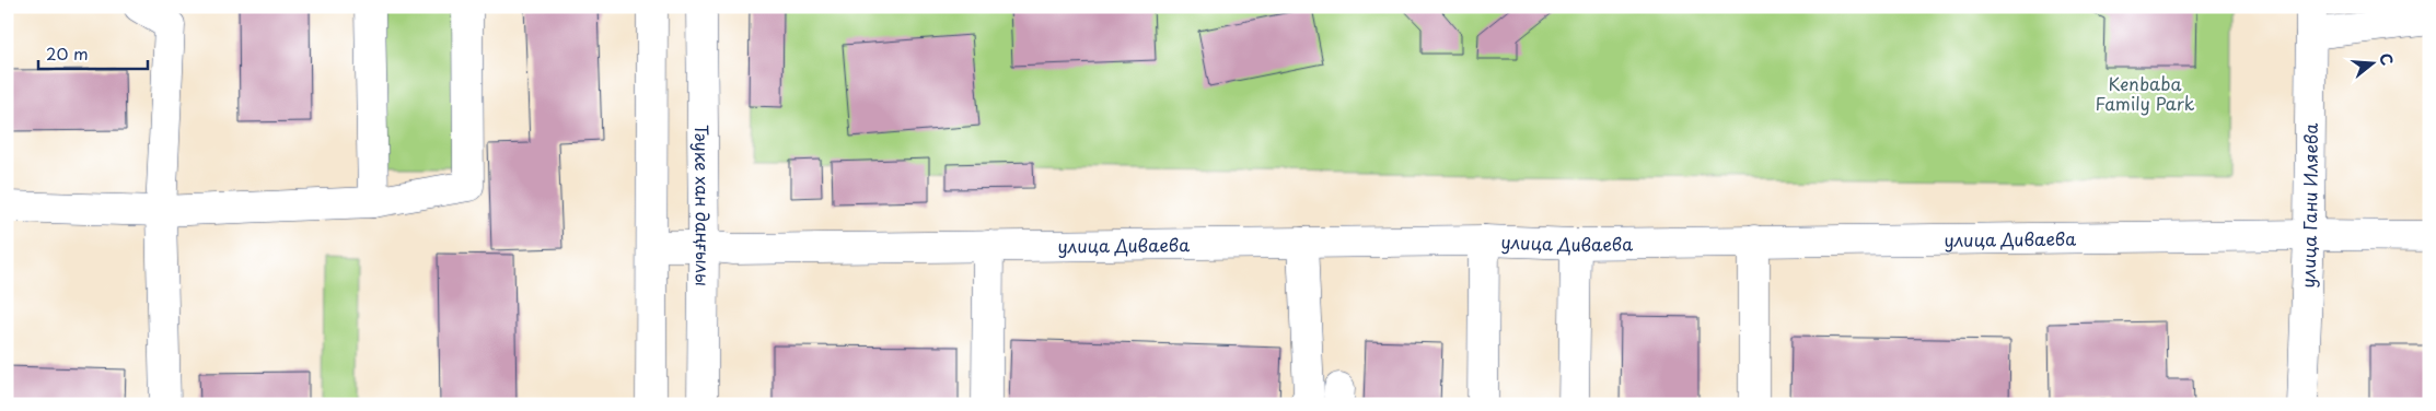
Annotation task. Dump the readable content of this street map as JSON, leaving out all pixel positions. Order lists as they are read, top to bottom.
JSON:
{
  "streets": {
    "street": ["Тәуке хан даңғылы", "улица Гани Иляева", "улица Диваева"]
  },
  "crossings": [
    ["Тәуке хан даңғылы", "улица Диваева"],
    ["улица Гани Иляева", "улица Диваева"]
  ],
  "parks": ["Kenbaba Family Park"],
  "scale_bar": "20 m",
  "north": "right"
}
